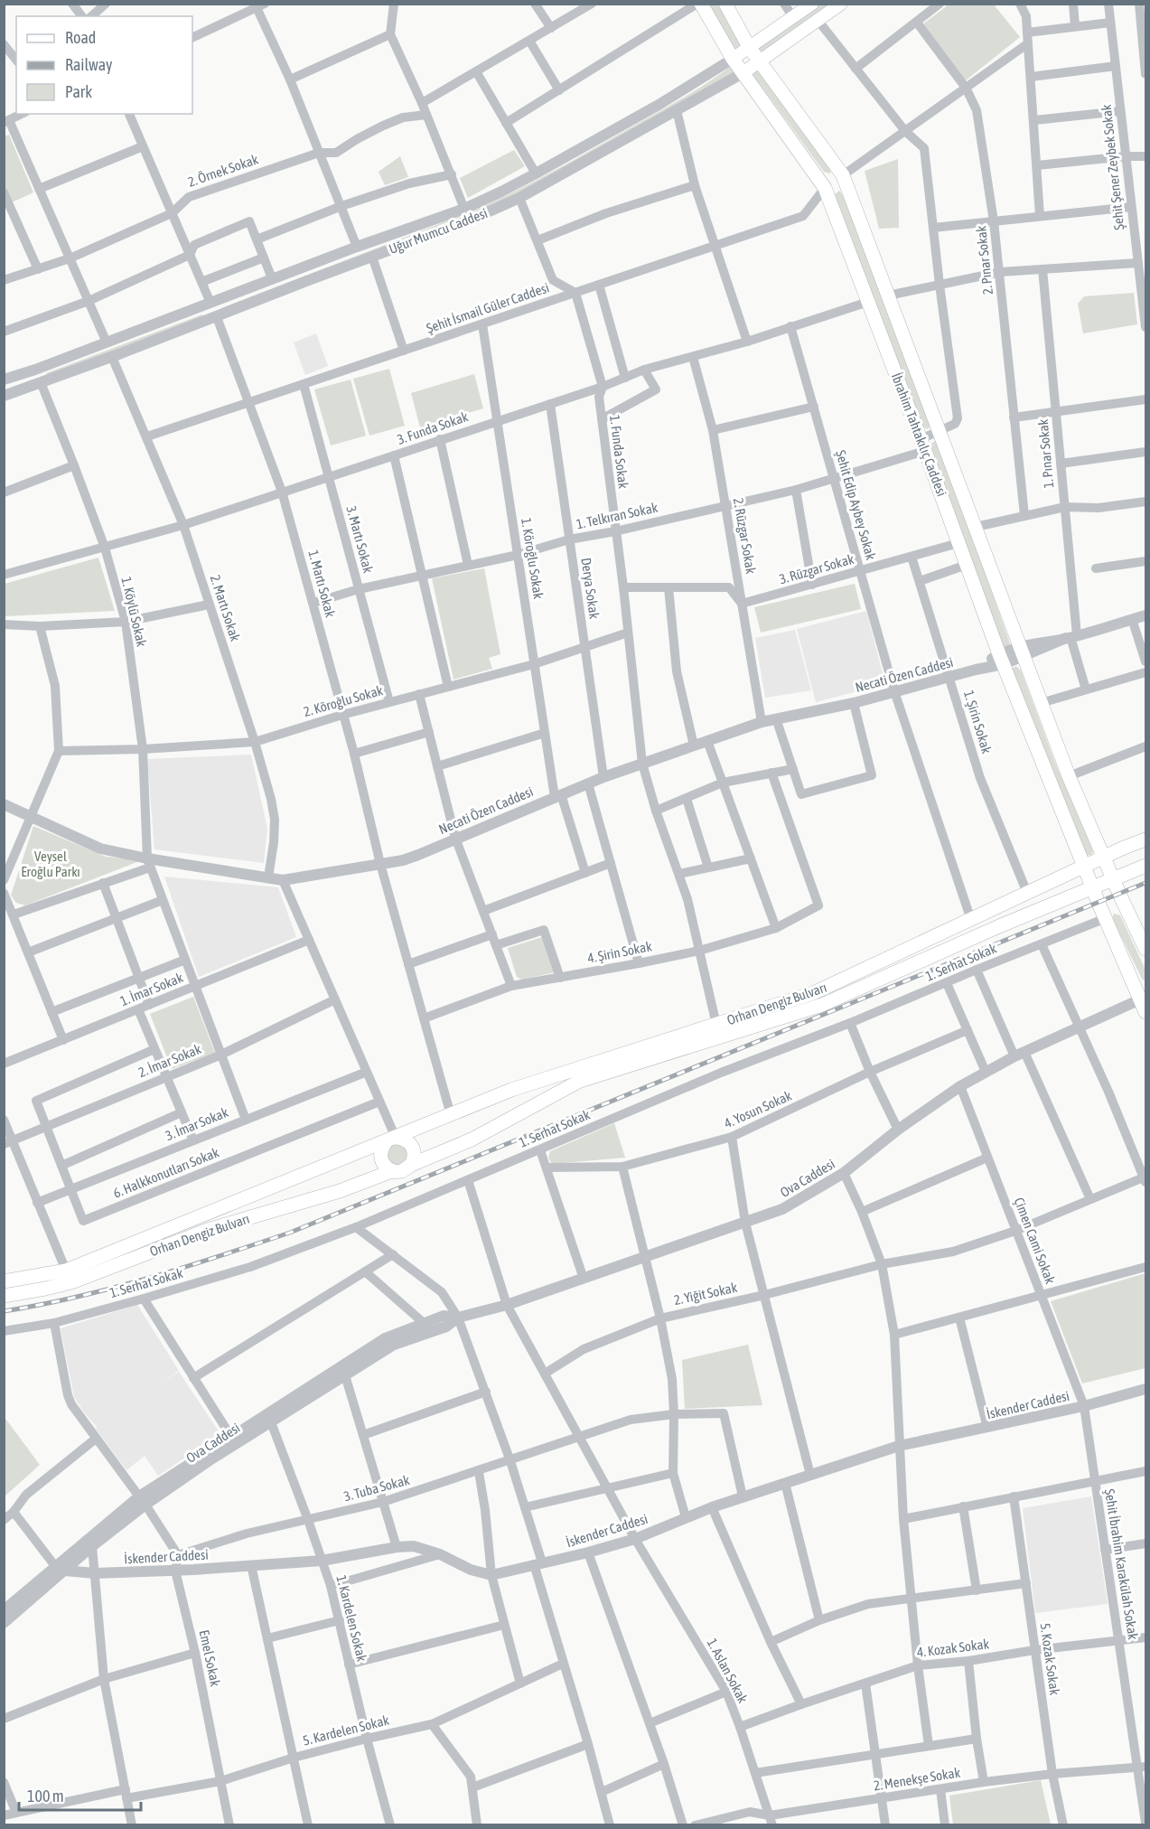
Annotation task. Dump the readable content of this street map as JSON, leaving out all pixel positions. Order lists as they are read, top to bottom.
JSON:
{
  "streets": {
    "main road": ["Uğur Mumcu Caddesi", "İbrahim Tahtakılıç Caddesi", "Orhan Dengiz Bulvarı"],
    "street": [
      "Şehit Şener Zeybek Sokak",
      "2. Örnek Sokak",
      "2. Pınar Sokak",
      "Şehit İsmail Güler Caddesi",
      "3. Funda Sokak",
      "1. Funda Sokak",
      "1. Pınar Sokak",
      "Şehit Edip Aybey Sokak",
      "1. Telkıran Sokak",
      "2. Rüzgar Sokak",
      "3. Martı Sokak",
      "1. Köroğlu Sokak",
      "3. Rüzgar Sokak",
      "1. Martı Sokak",
      "Derya Sokak",
      "2. Martı Sokak",
      "1. Köylü Sokak",
      "Necati Özen Caddesi",
      "2. Köroğlu Sokak",
      "1. Şirin Sokak",
      "4. Şirin Sokak",
      "1. Serhat Sokak",
      "1. İmar Sokak",
      "2. İmar Sokak",
      "4. Yosun Sokak",
      "3. İmar Sokak",
      "6. Halkkonutları Sokak",
      "Ova Caddesi",
      "Çimen Cami Sokak",
      "2. Yiğit Sokak",
      "İskender Caddesi",
      "3. Tuba Sokak",
      "Şehit İbrahim Karakülah Sokak",
      "1. Kardelen Sokak",
      "4. Kozak Sokak",
      "Emel Sokak",
      "5. Kozak Sokak",
      "1. Aslan Sokak",
      "5. Kardelen Sokak",
      "2. Menekşe Sokak"
    ]
  },
  "crossings": [
    ["Uğur Mumcu Caddesi", "İbrahim Tahtakılıç Caddesi"],
    ["Uğur Mumcu Caddesi", "1. Martı Sokak"],
    ["Uğur Mumcu Caddesi", "2. Martı Sokak"],
    ["Uğur Mumcu Caddesi", "1. Köylü Sokak"],
    ["Şehit İsmail Güler Caddesi", "İbrahim Tahtakılıç Caddesi"],
    ["Şehit İsmail Güler Caddesi", "1. Funda Sokak"],
    ["Şehit İsmail Güler Caddesi", "3. Martı Sokak"],
    ["Şehit İsmail Güler Caddesi", "1. Köroğlu Sokak"],
    ["Şehit İsmail Güler Caddesi", "1. Martı Sokak"],
    ["Şehit İsmail Güler Caddesi", "2. Martı Sokak"],
    ["3. Funda Sokak", "İbrahim Tahtakılıç Caddesi"],
    ["3. Funda Sokak", "1. Funda Sokak"],
    ["3. Funda Sokak", "Şehit Edip Aybey Sokak"],
    ["3. Funda Sokak", "2. Rüzgar Sokak"],
    ["3. Funda Sokak", "3. Martı Sokak"],
    ["3. Funda Sokak", "1. Köroğlu Sokak"],
    ["3. Funda Sokak", "1. Martı Sokak"],
    ["3. Funda Sokak", "Derya Sokak"],
    ["3. Funda Sokak", "2. Martı Sokak"],
    ["3. Funda Sokak", "1. Köylü Sokak"],
    ["İbrahim Tahtakılıç Caddesi", "1. Telkıran Sokak"],
    ["İbrahim Tahtakılıç Caddesi", "3. Rüzgar Sokak"],
    ["İbrahim Tahtakılıç Caddesi", "Necati Özen Caddesi"],
    ["İbrahim Tahtakılıç Caddesi", "1. Serhat Sokak"],
    ["İbrahim Tahtakılıç Caddesi", "Orhan Dengiz Bulvarı"],
    ["İbrahim Tahtakılıç Caddesi", "Ova Caddesi"],
    ["1. Funda Sokak", "1. Telkıran Sokak"],
    ["1. Funda Sokak", "Necati Özen Caddesi"],
    ["1. Funda Sokak", "2. Köroğlu Sokak"],
    ["1. Funda Sokak", "4. Şirin Sokak"],
    ["1. Funda Sokak", "Orhan Dengiz Bulvarı"],
    ["1. Pınar Sokak", "Necati Özen Caddesi"],
    ["Şehit Edip Aybey Sokak", "1. Telkıran Sokak"],
    ["Şehit Edip Aybey Sokak", "3. Rüzgar Sokak"],
    ["Şehit Edip Aybey Sokak", "Necati Özen Caddesi"],
    ["Şehit Edip Aybey Sokak", "Orhan Dengiz Bulvarı"],
    ["1. Telkıran Sokak", "2. Rüzgar Sokak"],
    ["1. Telkıran Sokak", "3. Martı Sokak"],
    ["1. Telkıran Sokak", "1. Köroğlu Sokak"],
    ["1. Telkıran Sokak", "1. Martı Sokak"],
    ["1. Telkıran Sokak", "Derya Sokak"],
    ["2. Rüzgar Sokak", "3. Rüzgar Sokak"],
    ["2. Rüzgar Sokak", "Necati Özen Caddesi"],
    ["3. Martı Sokak", "2. Köroğlu Sokak"],
    ["1. Köroğlu Sokak", "Necati Özen Caddesi"],
    ["1. Köroğlu Sokak", "2. Köroğlu Sokak"],
    ["3. Rüzgar Sokak", "1. Şirin Sokak"],
    ["1. Martı Sokak", "Necati Özen Caddesi"],
    ["1. Martı Sokak", "2. Köroğlu Sokak"],
    ["1. Martı Sokak", "4. Şirin Sokak"],
    ["1. Martı Sokak", "Orhan Dengiz Bulvarı"],
    ["Derya Sokak", "Necati Özen Caddesi"],
    ["Derya Sokak", "2. Köroğlu Sokak"],
    ["2. Martı Sokak", "Necati Özen Caddesi"],
    ["2. Martı Sokak", "2. Köroğlu Sokak"],
    ["1. Köylü Sokak", "Necati Özen Caddesi"],
    ["1. Köylü Sokak", "2. Köroğlu Sokak"],
    ["1. Köylü Sokak", "1. İmar Sokak"],
    ["1. Köylü Sokak", "2. İmar Sokak"],
    ["1. Köylü Sokak", "3. İmar Sokak"],
    ["Necati Özen Caddesi", "1. Şirin Sokak"],
    ["1. Şirin Sokak", "Orhan Dengiz Bulvarı"],
    ["1. Serhat Sokak", "1. Aslan Sokak"],
    ["2. İmar Sokak", "6. Halkkonutları Sokak"],
    ["3. İmar Sokak", "6. Halkkonutları Sokak"],
    ["Ova Caddesi", "Çimen Cami Sokak"],
    ["Ova Caddesi", "İskender Caddesi"],
    ["Ova Caddesi", "1. Kardelen Sokak"],
    ["Ova Caddesi", "1. Aslan Sokak"],
    ["Çimen Cami Sokak", "2. Yiğit Sokak"],
    ["Çimen Cami Sokak", "İskender Caddesi"],
    ["Çimen Cami Sokak", "Şehit İbrahim Karakülah Sokak"],
    ["2. Yiğit Sokak", "1. Aslan Sokak"],
    ["İskender Caddesi", "3. Tuba Sokak"],
    ["İskender Caddesi", "Şehit İbrahim Karakülah Sokak"],
    ["İskender Caddesi", "1. Kardelen Sokak"],
    ["İskender Caddesi", "Emel Sokak"],
    ["İskender Caddesi", "1. Aslan Sokak"],
    ["3. Tuba Sokak", "1. Kardelen Sokak"],
    ["3. Tuba Sokak", "Emel Sokak"],
    ["3. Tuba Sokak", "1. Aslan Sokak"],
    ["Şehit İbrahim Karakülah Sokak", "4. Kozak Sokak"],
    ["Şehit İbrahim Karakülah Sokak", "2. Menekşe Sokak"],
    ["1. Kardelen Sokak", "5. Kardelen Sokak"],
    ["4. Kozak Sokak", "5. Kozak Sokak"],
    ["4. Kozak Sokak", "1. Aslan Sokak"],
    ["Emel Sokak", "5. Kardelen Sokak"],
    ["5. Kozak Sokak", "2. Menekşe Sokak"],
    ["1. Aslan Sokak", "2. Menekşe Sokak"]
  ],
  "parks": ["Veysel Eroğlu Parkı"],
  "legend": ["Road", "Railway", "Park"],
  "scale_bar": "100 m"
}
